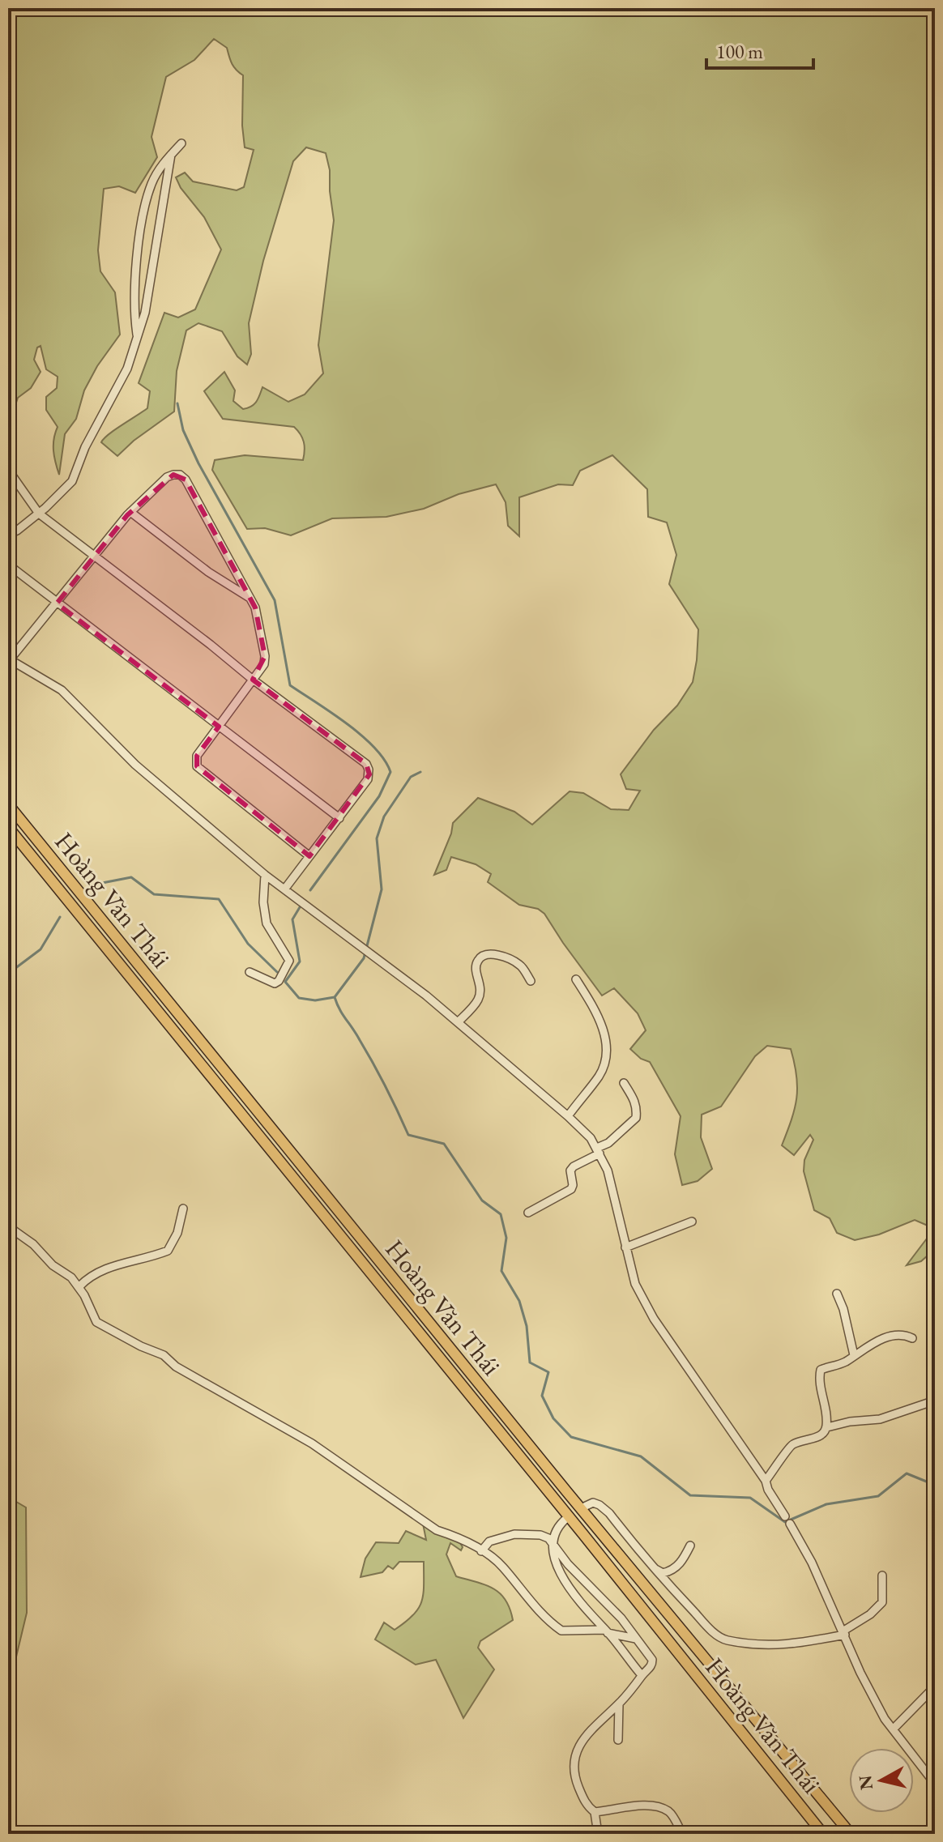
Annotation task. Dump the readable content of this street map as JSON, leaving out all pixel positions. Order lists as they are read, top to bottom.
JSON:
{
  "streets": {
    "main road": ["Hoàng Văn Thái"]
  },
  "scale_bar": "100 m",
  "north": "left"
}
